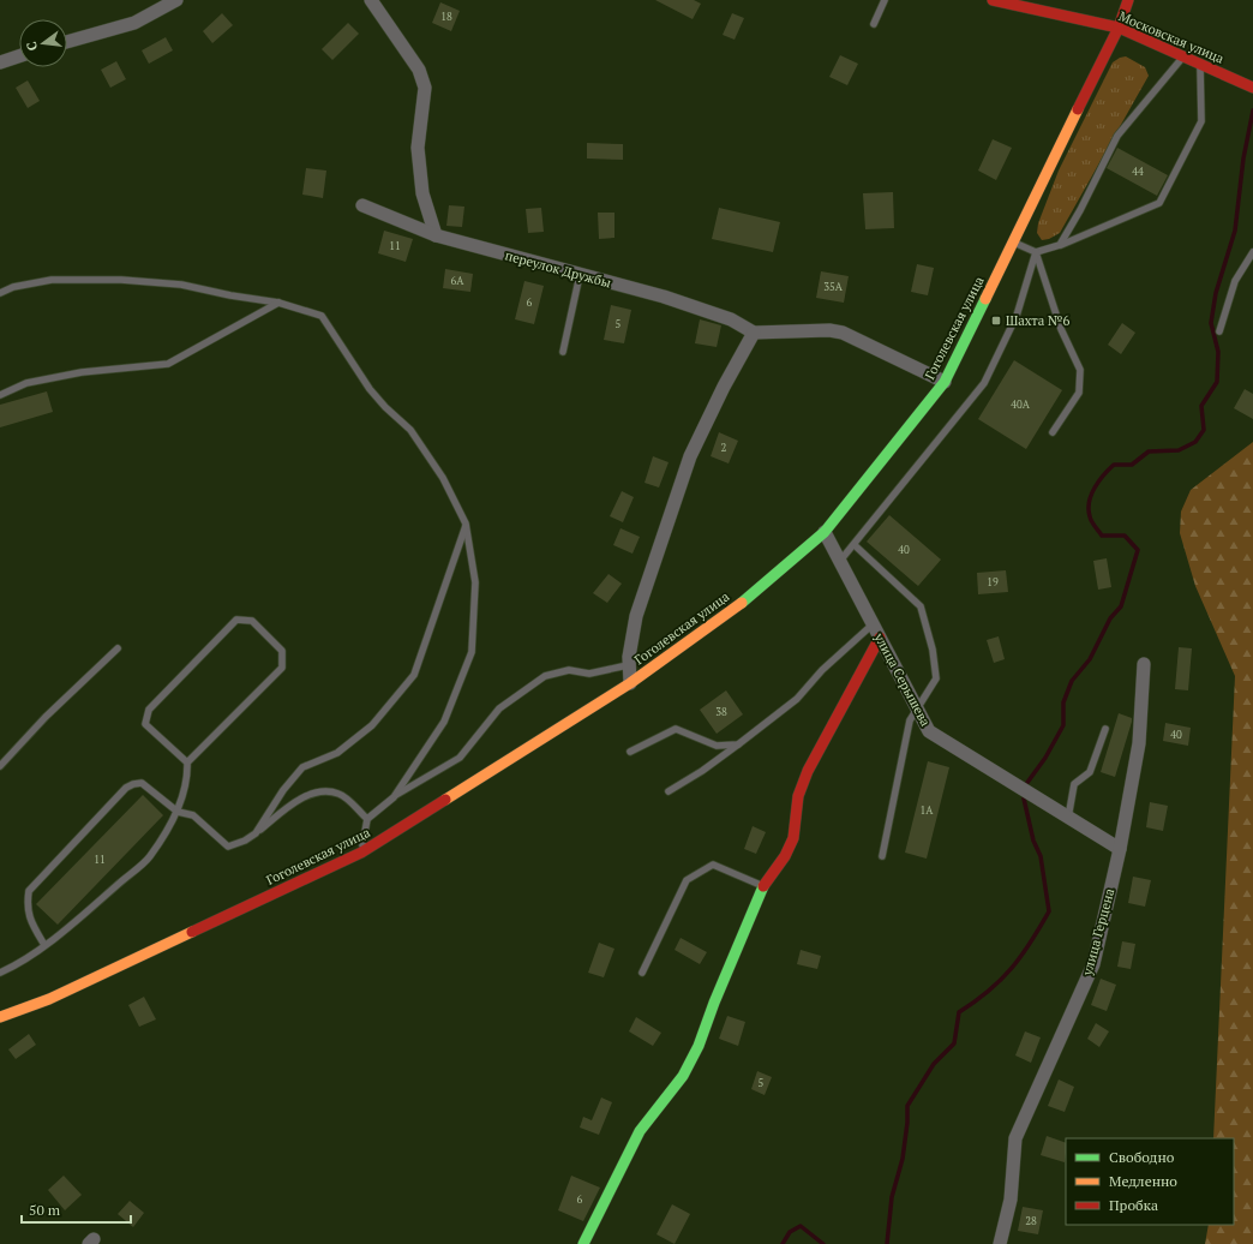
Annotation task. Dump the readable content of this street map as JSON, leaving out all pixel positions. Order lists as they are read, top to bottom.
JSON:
{
  "streets": {
    "main road": ["Московская улица", "Гоголевская улица"],
    "street": ["переулок Дружбы", "улица Серышева", "улица Герцена"]
  },
  "crossings": [
    ["Московская улица", "Гоголевская улица"],
    ["Гоголевская улица", "улица Серышева"],
    ["улица Серышева", "улица Герцена"]
  ],
  "places": {
    "transit": ["Шахта №6"]
  },
  "house_numbers": [
    "18",
    "44",
    "11",
    "6А",
    "35А",
    "6",
    "5",
    "40А",
    "2",
    "40",
    "19",
    "38",
    "40",
    "1А",
    "11",
    "5",
    "6",
    "28"
  ],
  "legend": ["Свободно", "Медленно", "Пробка"],
  "scale_bar": "50 m",
  "north": "left"
}
